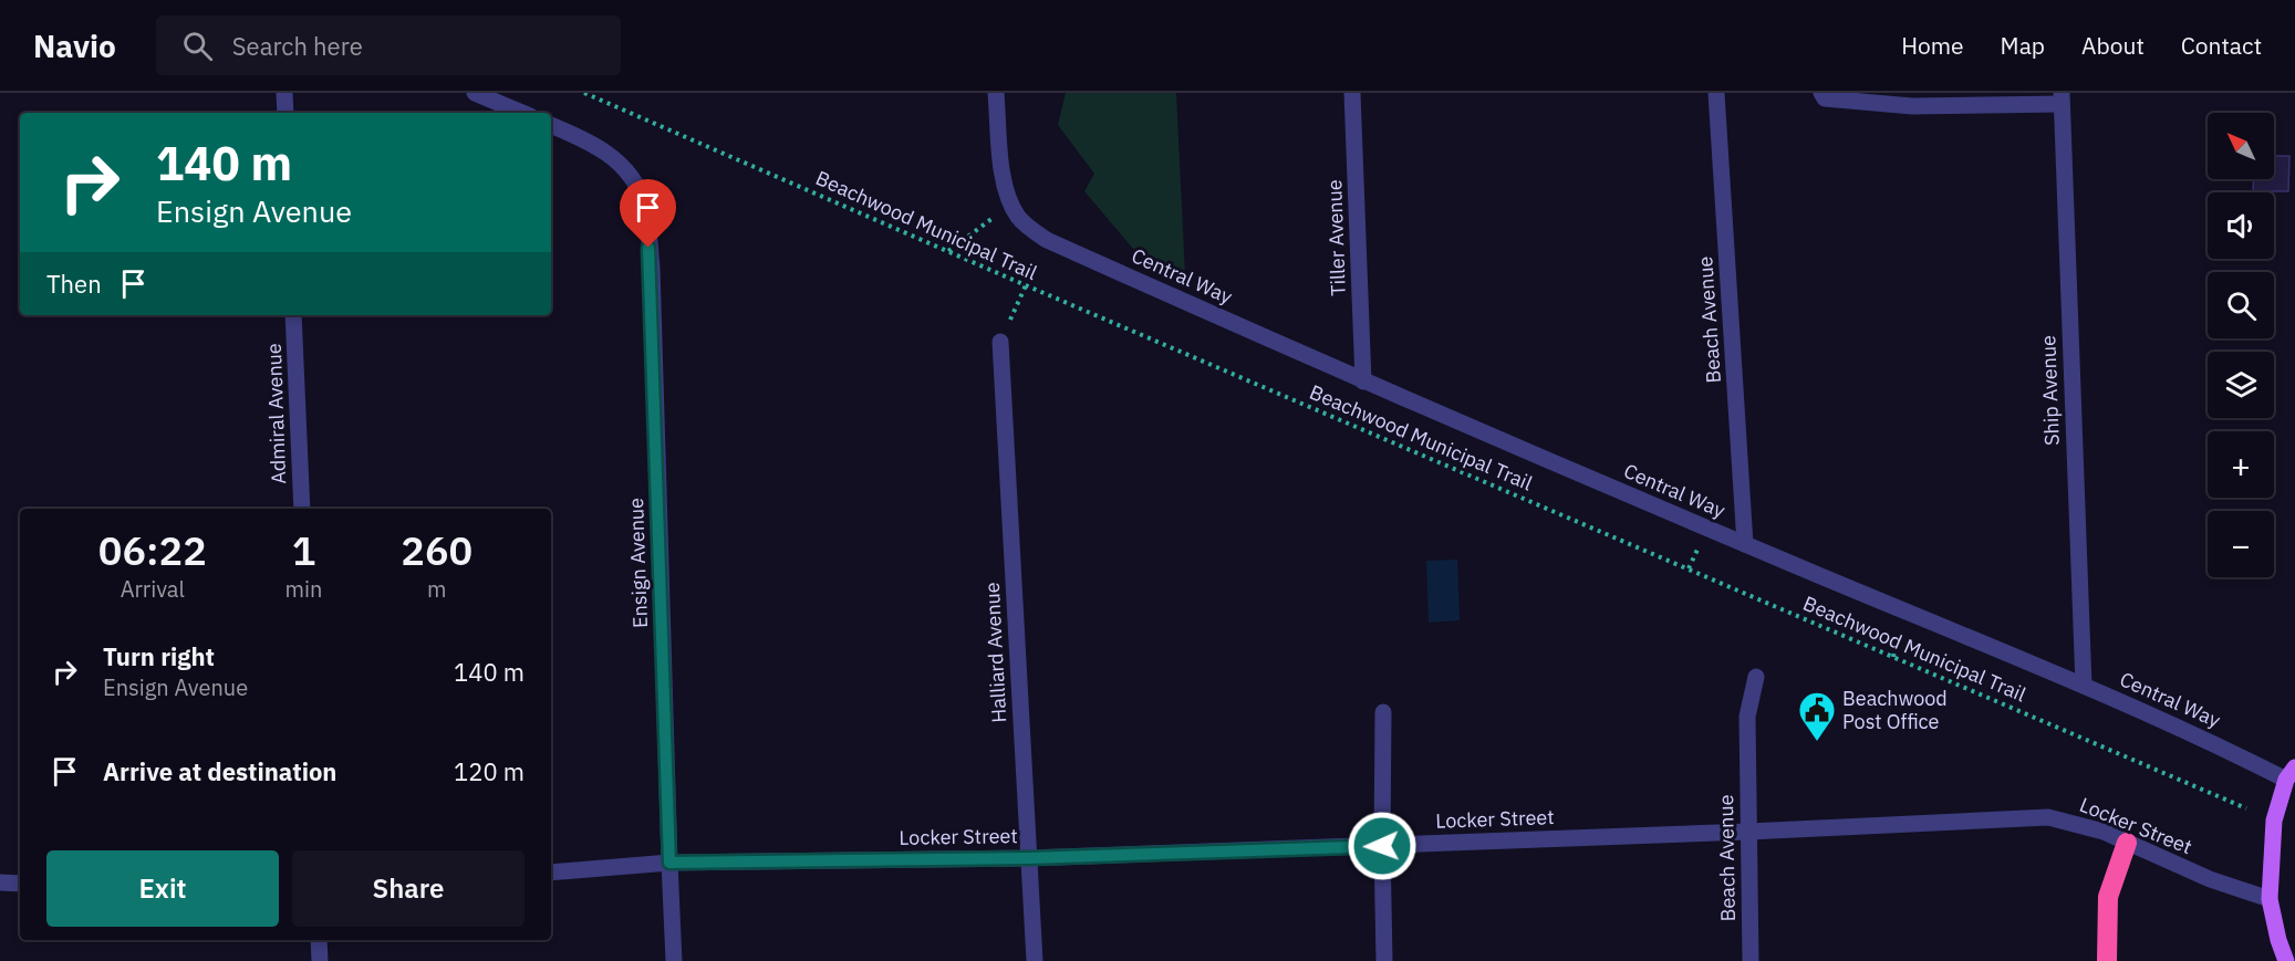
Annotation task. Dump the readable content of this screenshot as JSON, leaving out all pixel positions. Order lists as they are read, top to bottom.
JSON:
{
  "streets": {
    "street": [
      "Tiller Avenue",
      "Central Way",
      "Beach Avenue",
      "Ship Avenue",
      "Admiral Avenue",
      "Ensign Avenue",
      "Halliard Avenue",
      "Locker Street"
    ],
    "path": ["Beachwood Municipal Trail"]
  },
  "crossings": [
    ["Tiller Avenue", "Central Way"],
    ["Central Way", "Beach Avenue"],
    ["Central Way", "Ship Avenue"],
    ["Beach Avenue", "Locker Street"],
    ["Ensign Avenue", "Locker Street"],
    ["Halliard Avenue", "Locker Street"]
  ],
  "places": {
    "public building": ["Beachwood Post Office"]
  },
  "north": "top left",
  "page": {
    "header": "Navio",
    "search": "Search here",
    "nav": [
      "Home",
      "Map",
      "About",
      "Contact"
    ],
    "map_buttons": ["+", "−"],
    "turn": ["140 m", "Ensign Avenue"],
    "then": "Then",
    "eta": [
      "06:22",
      "Arrival",
      "1",
      "min",
      "260",
      "m"
    ],
    "list": [
      {
        "name": "Turn right",
        "note": "Ensign Avenue",
        "value": "140 m"
      },
      {
        "name": "Arrive at destination",
        "value": "120 m"
      }
    ],
    "buttons": ["Exit", "Share"]
  }
}
